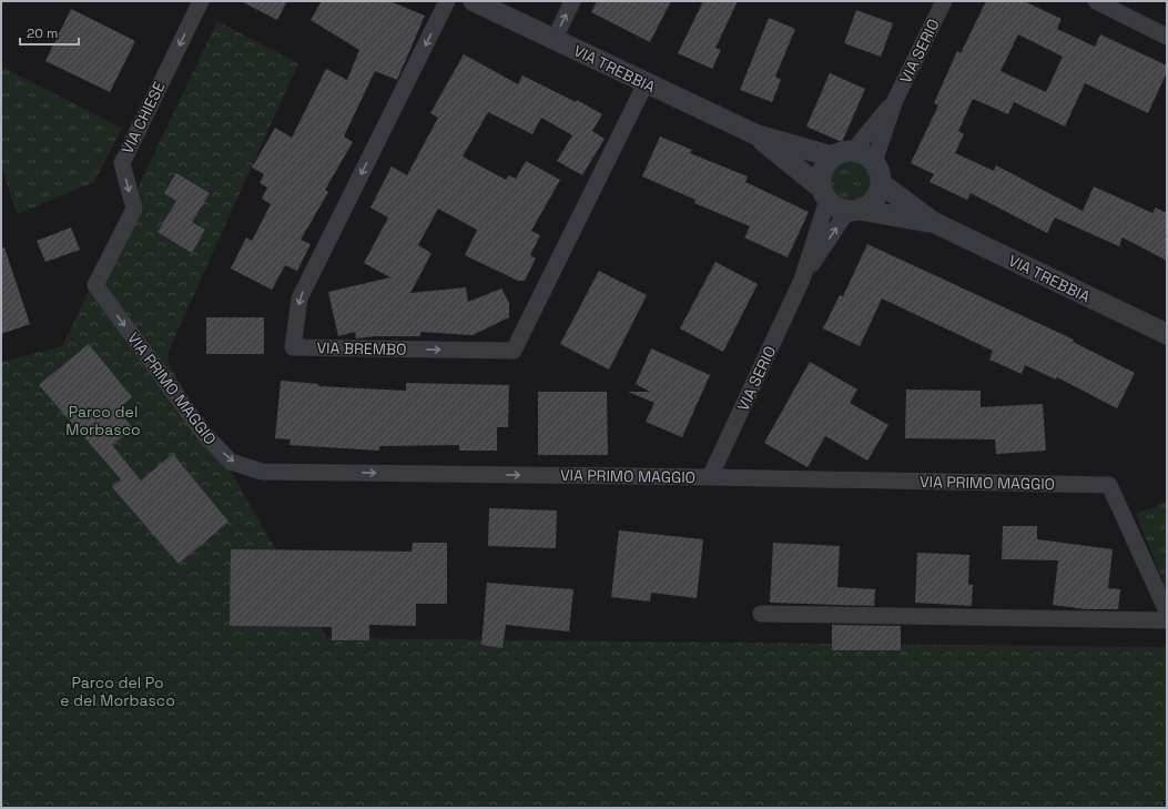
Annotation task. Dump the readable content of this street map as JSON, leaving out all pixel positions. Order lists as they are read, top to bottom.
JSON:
{
  "streets": {
    "street": [
      "VIA SERIO",
      "VIA TREBBIA",
      "VIA CHIESE",
      "VIA BREMBO",
      "VIA PRIMO MAGGIO"
    ]
  },
  "crossings": [
    ["VIA SERIO", "VIA TREBBIA"],
    ["VIA SERIO", "VIA PRIMO MAGGIO"],
    ["VIA TREBBIA", "VIA BREMBO"],
    ["VIA CHIESE", "VIA PRIMO MAGGIO"]
  ],
  "one_way": ["VIA CHIESE", "VIA PRIMO MAGGIO"],
  "parks": ["Parco del Morbasco", "Parco del Po e del Morbasco"],
  "scale_bar": "20 m"
}
